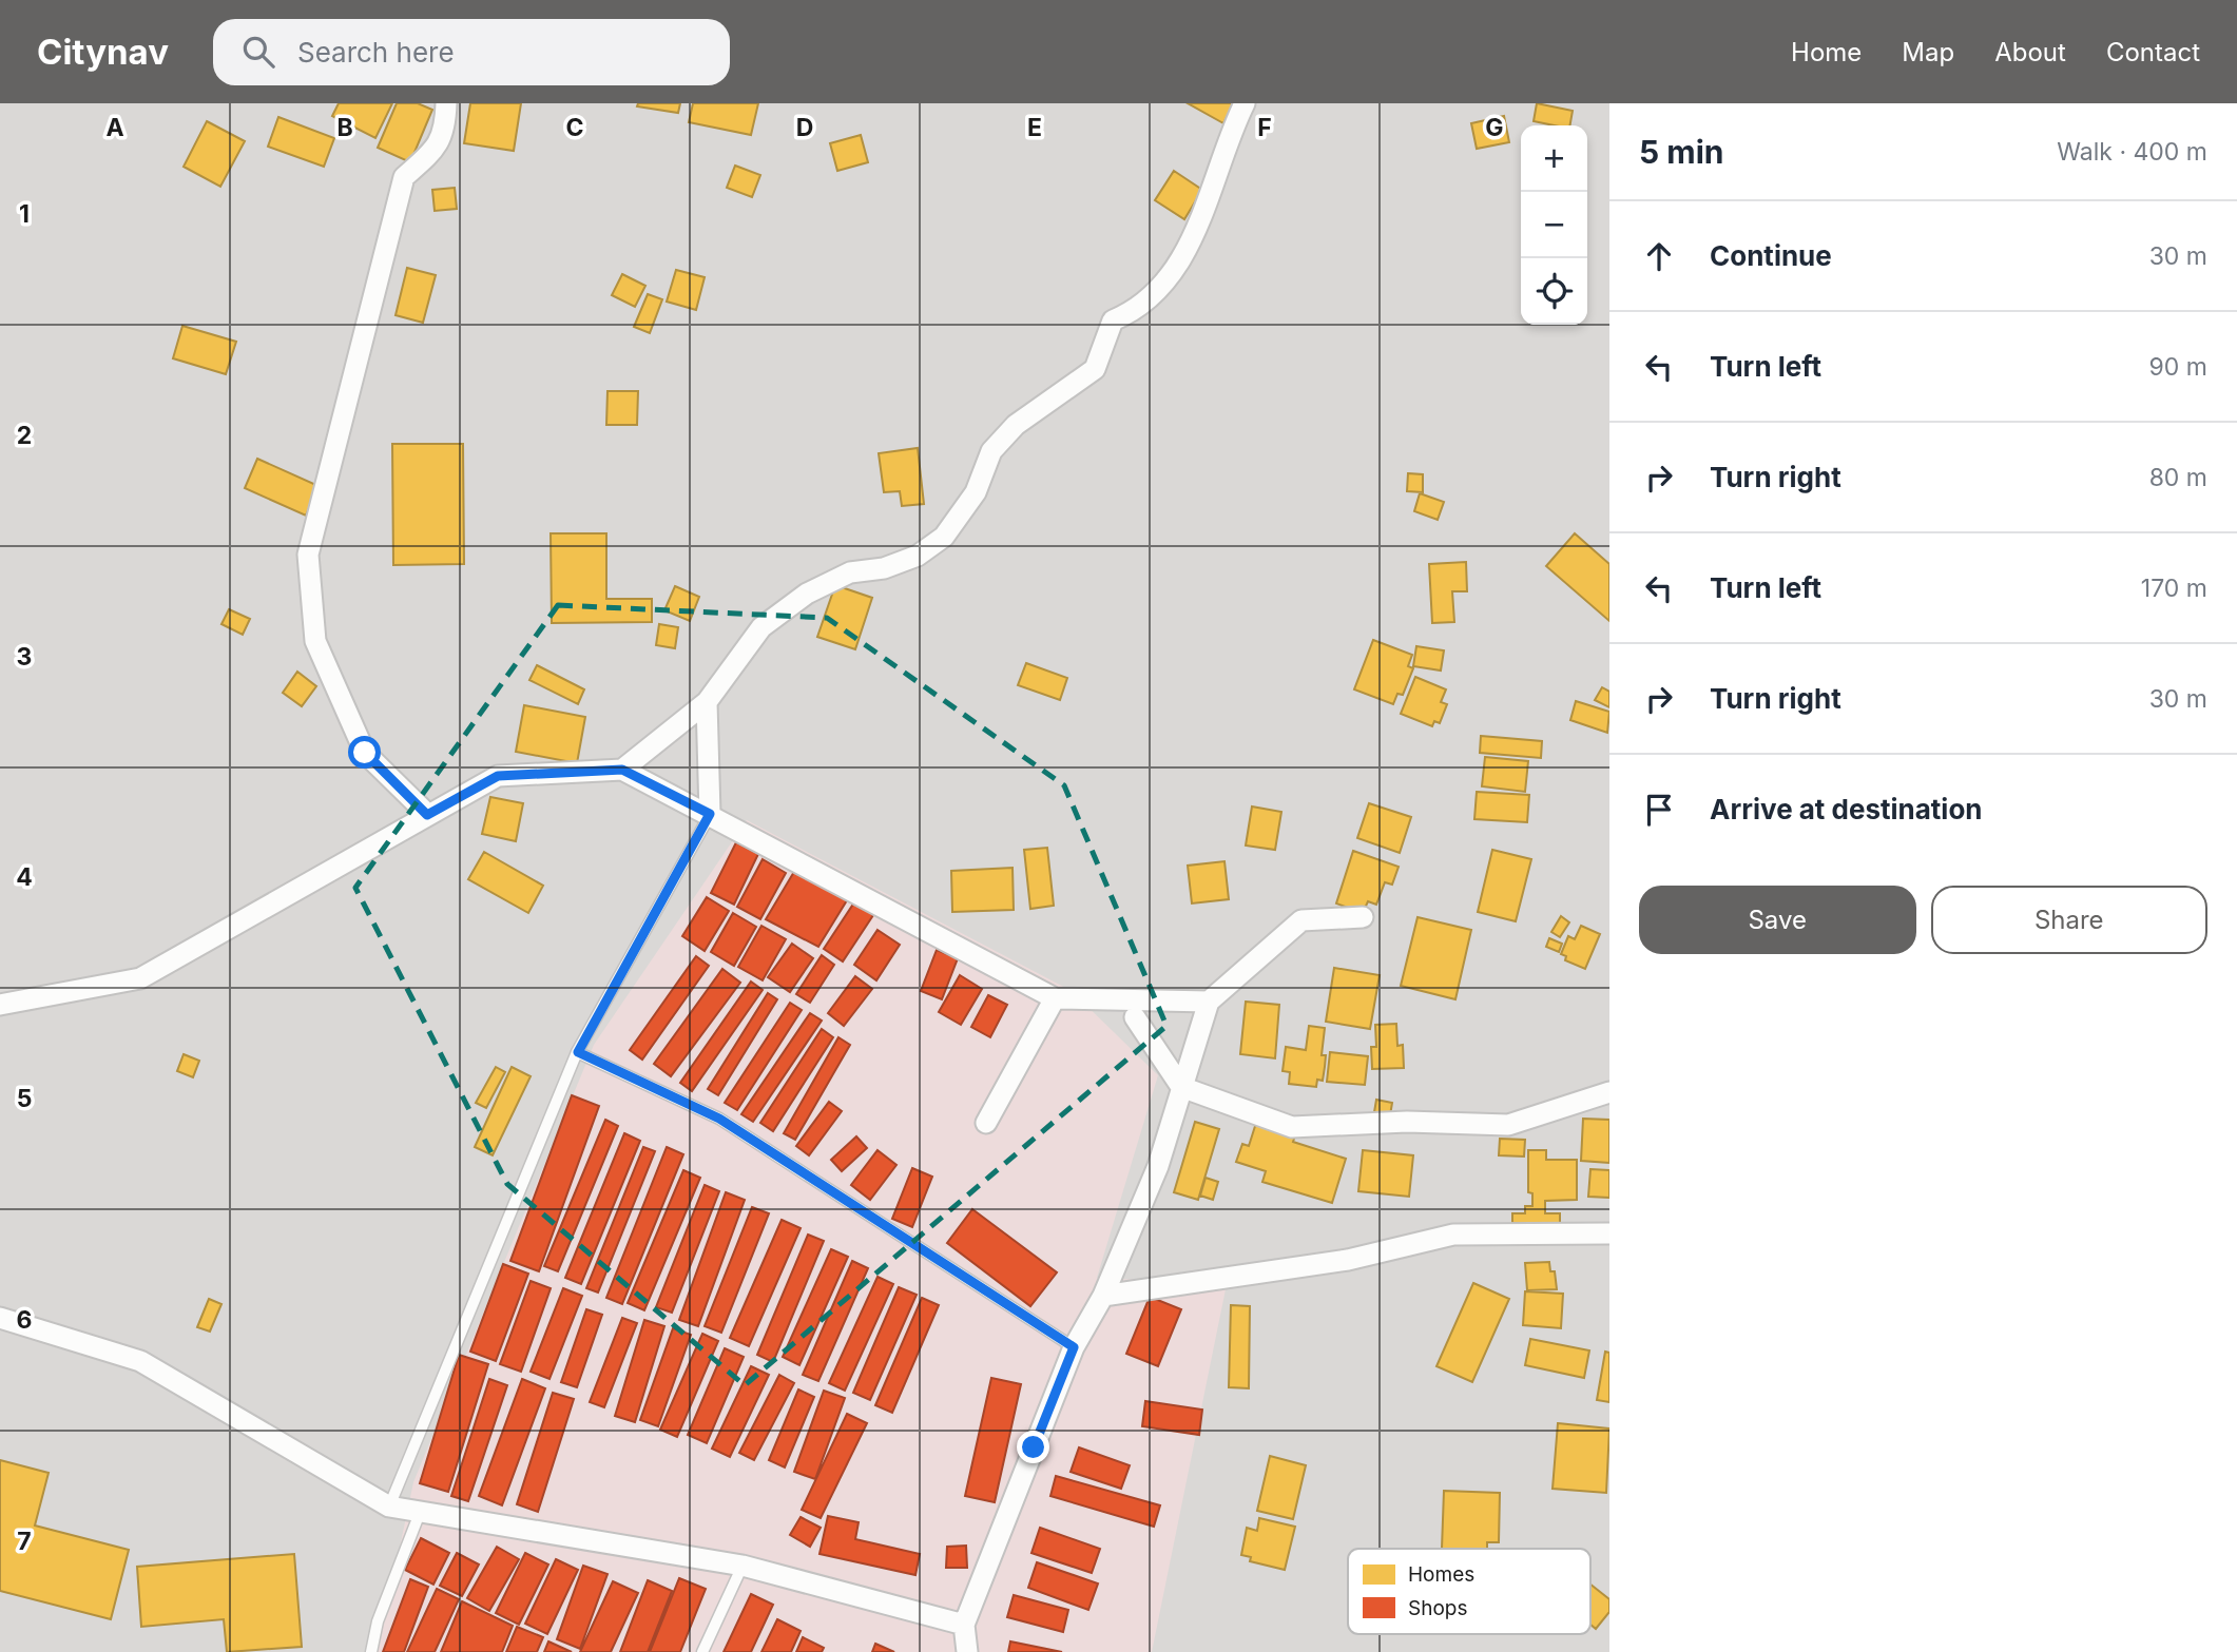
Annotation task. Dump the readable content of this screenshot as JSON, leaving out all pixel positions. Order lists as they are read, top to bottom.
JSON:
{
  "legend": ["Homes", "Shops"],
  "page": {
    "header": "Citynav",
    "search": "Search here",
    "nav": [
      "Home",
      "Map",
      "About",
      "Contact"
    ],
    "heading": ["5 min", "Walk · 400 m"],
    "map_buttons": ["+", "−"],
    "list": [
      ["Continue", "30 m"],
      ["Turn left", "90 m"],
      ["Turn right", "80 m"],
      ["Turn left", "170 m"],
      ["Turn right", "30 m"],
      "Arrive at destination"
    ],
    "buttons": ["Save", "Share"]
  },
  "grid": {
    "columns": [
      "A",
      "B",
      "C",
      "D",
      "E",
      "F",
      "G"
    ],
    "rows": [
      "1",
      "2",
      "3",
      "4",
      "5",
      "6",
      "7"
    ]
  }
}
